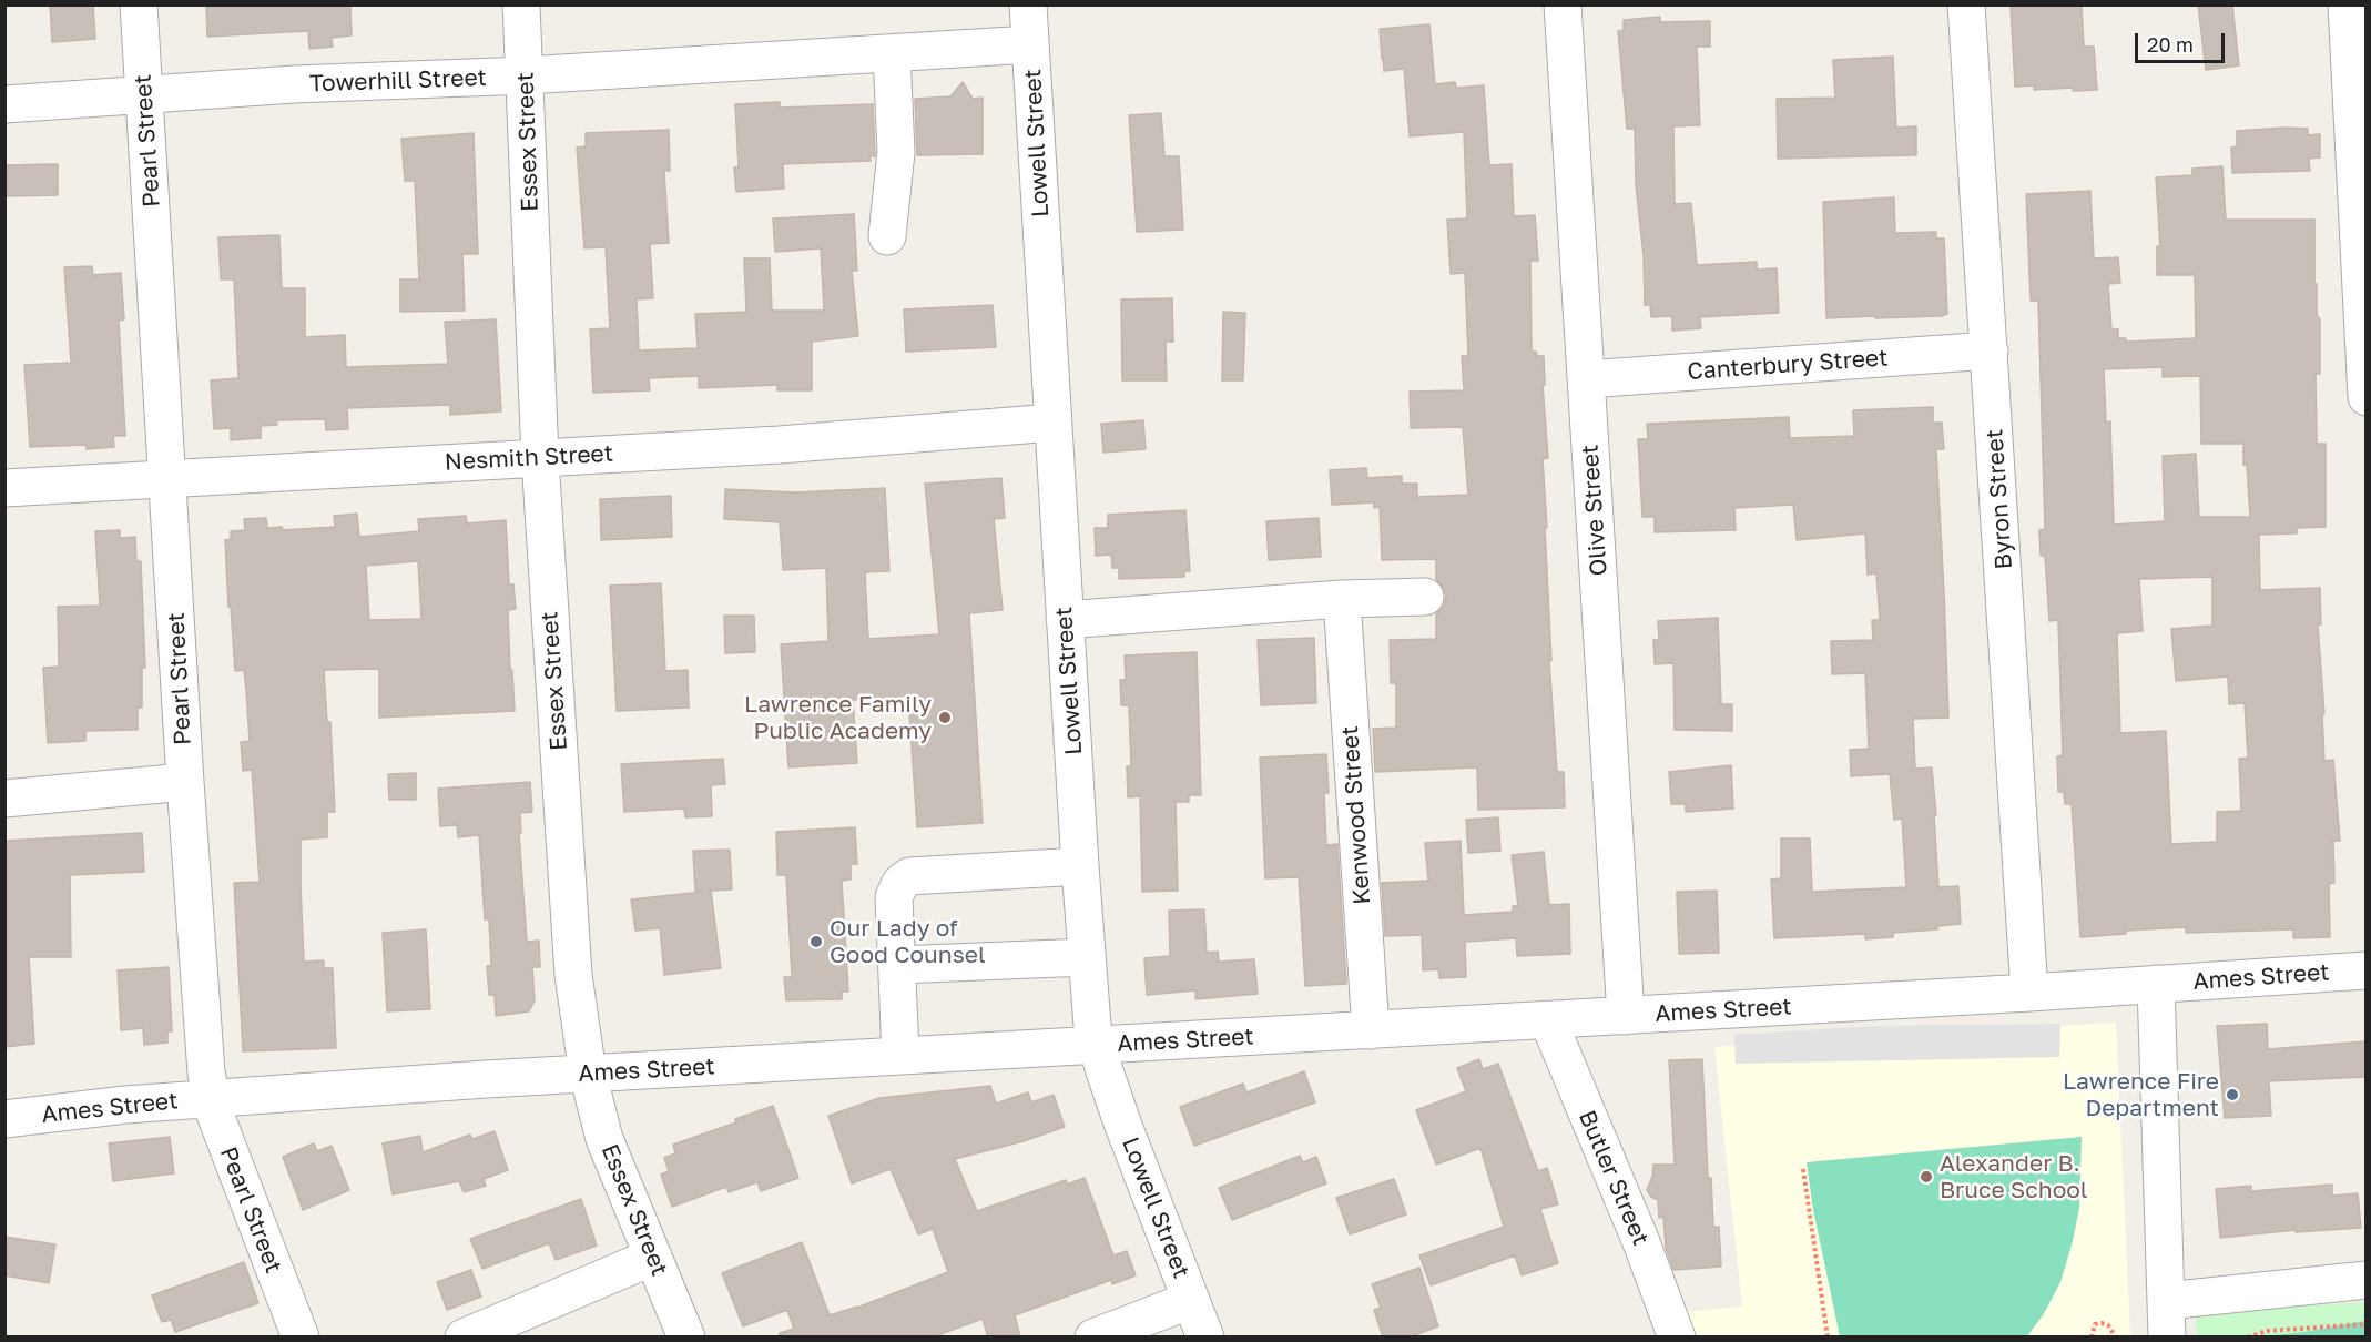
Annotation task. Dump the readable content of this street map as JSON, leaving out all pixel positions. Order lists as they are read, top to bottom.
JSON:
{
  "streets": {
    "street": [
      "Towerhill Street",
      "Pearl Street",
      "Essex Street",
      "Lowell Street",
      "Canterbury Street",
      "Nesmith Street",
      "Byron Street",
      "Olive Street",
      "Kenwood Street",
      "Ames Street",
      "Butler Street"
    ]
  },
  "crossings": [
    ["Towerhill Street", "Pearl Street"],
    ["Towerhill Street", "Essex Street"],
    ["Towerhill Street", "Lowell Street"],
    ["Pearl Street", "Nesmith Street"],
    ["Pearl Street", "Ames Street"],
    ["Essex Street", "Nesmith Street"],
    ["Essex Street", "Ames Street"],
    ["Lowell Street", "Nesmith Street"],
    ["Lowell Street", "Ames Street"],
    ["Canterbury Street", "Byron Street"],
    ["Canterbury Street", "Olive Street"],
    ["Byron Street", "Ames Street"],
    ["Olive Street", "Ames Street"],
    ["Kenwood Street", "Ames Street"],
    ["Ames Street", "Butler Street"]
  ],
  "places": [
    "Lawrence Family Public Academy",
    "Our Lady of Good Counsel",
    "Lawrence Fire Department",
    "Alexander B. Bruce School"
  ],
  "scale_bar": "20 m"
}
